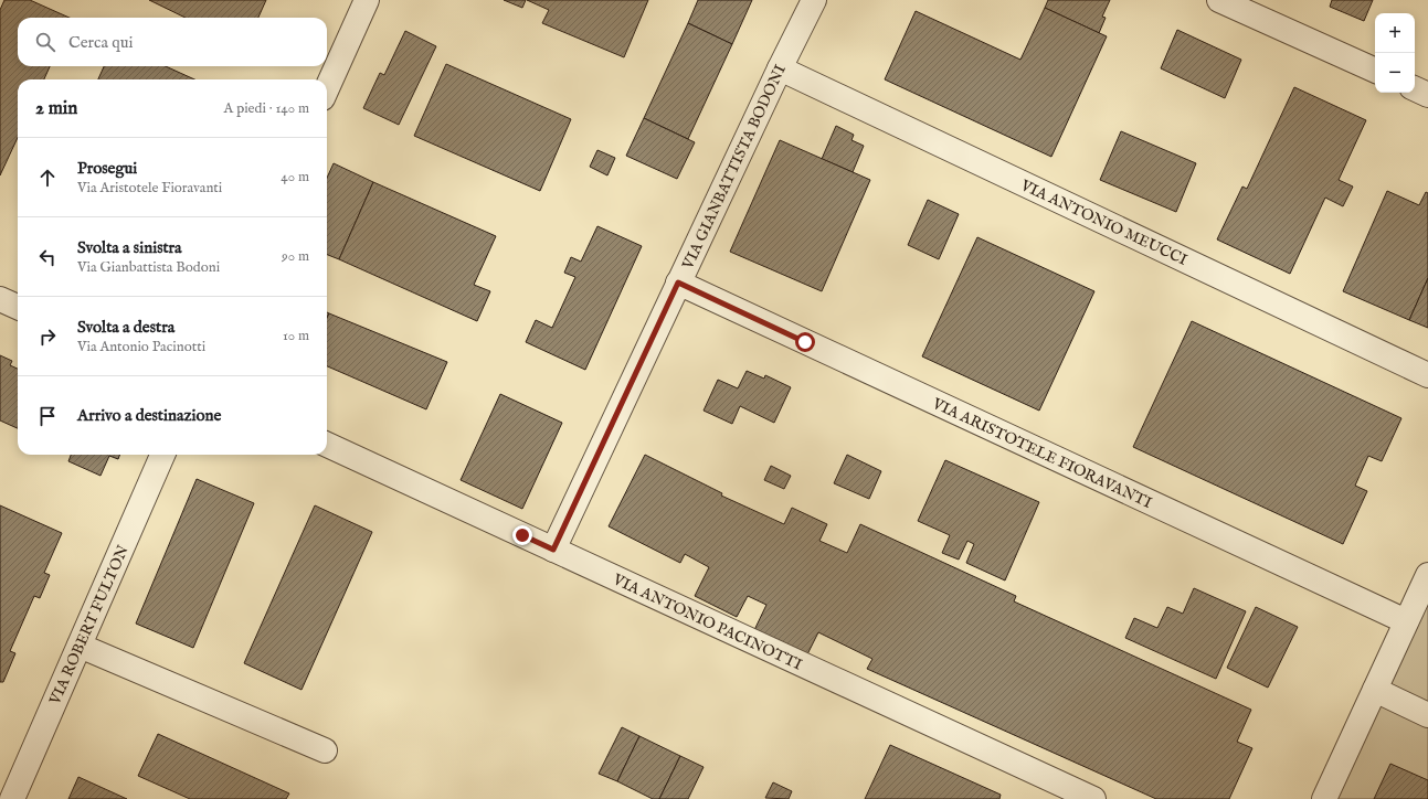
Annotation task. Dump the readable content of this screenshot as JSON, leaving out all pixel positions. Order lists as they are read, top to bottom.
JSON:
{
  "streets": {
    "street": [
      "VIA GIANBATTISTA BODONI",
      "VIA ANTONIO MEUCCI",
      "VIA ARISTOTELE FIORAVANTI",
      "VIA ANTONIO PACINOTTI",
      "VIA ROBERT FULTON"
    ]
  },
  "crossings": [
    ["VIA GIANBATTISTA BODONI", "VIA ANTONIO MEUCCI"],
    ["VIA GIANBATTISTA BODONI", "VIA ARISTOTELE FIORAVANTI"],
    ["VIA GIANBATTISTA BODONI", "VIA ANTONIO PACINOTTI"]
  ],
  "page": {
    "map_buttons": ["+", "−"],
    "search": "Cerca qui",
    "heading": ["2 min", "A piedi · 140 m"],
    "list": [
      ["Prosegui", "Via Aristotele Fioravanti", "40 m"],
      ["Svolta a sinistra", "Via Gianbattista Bodoni", "90 m"],
      ["Svolta a destra", "Via Antonio Pacinotti", "10 m"],
      "Arrivo a destinazione"
    ]
  }
}
